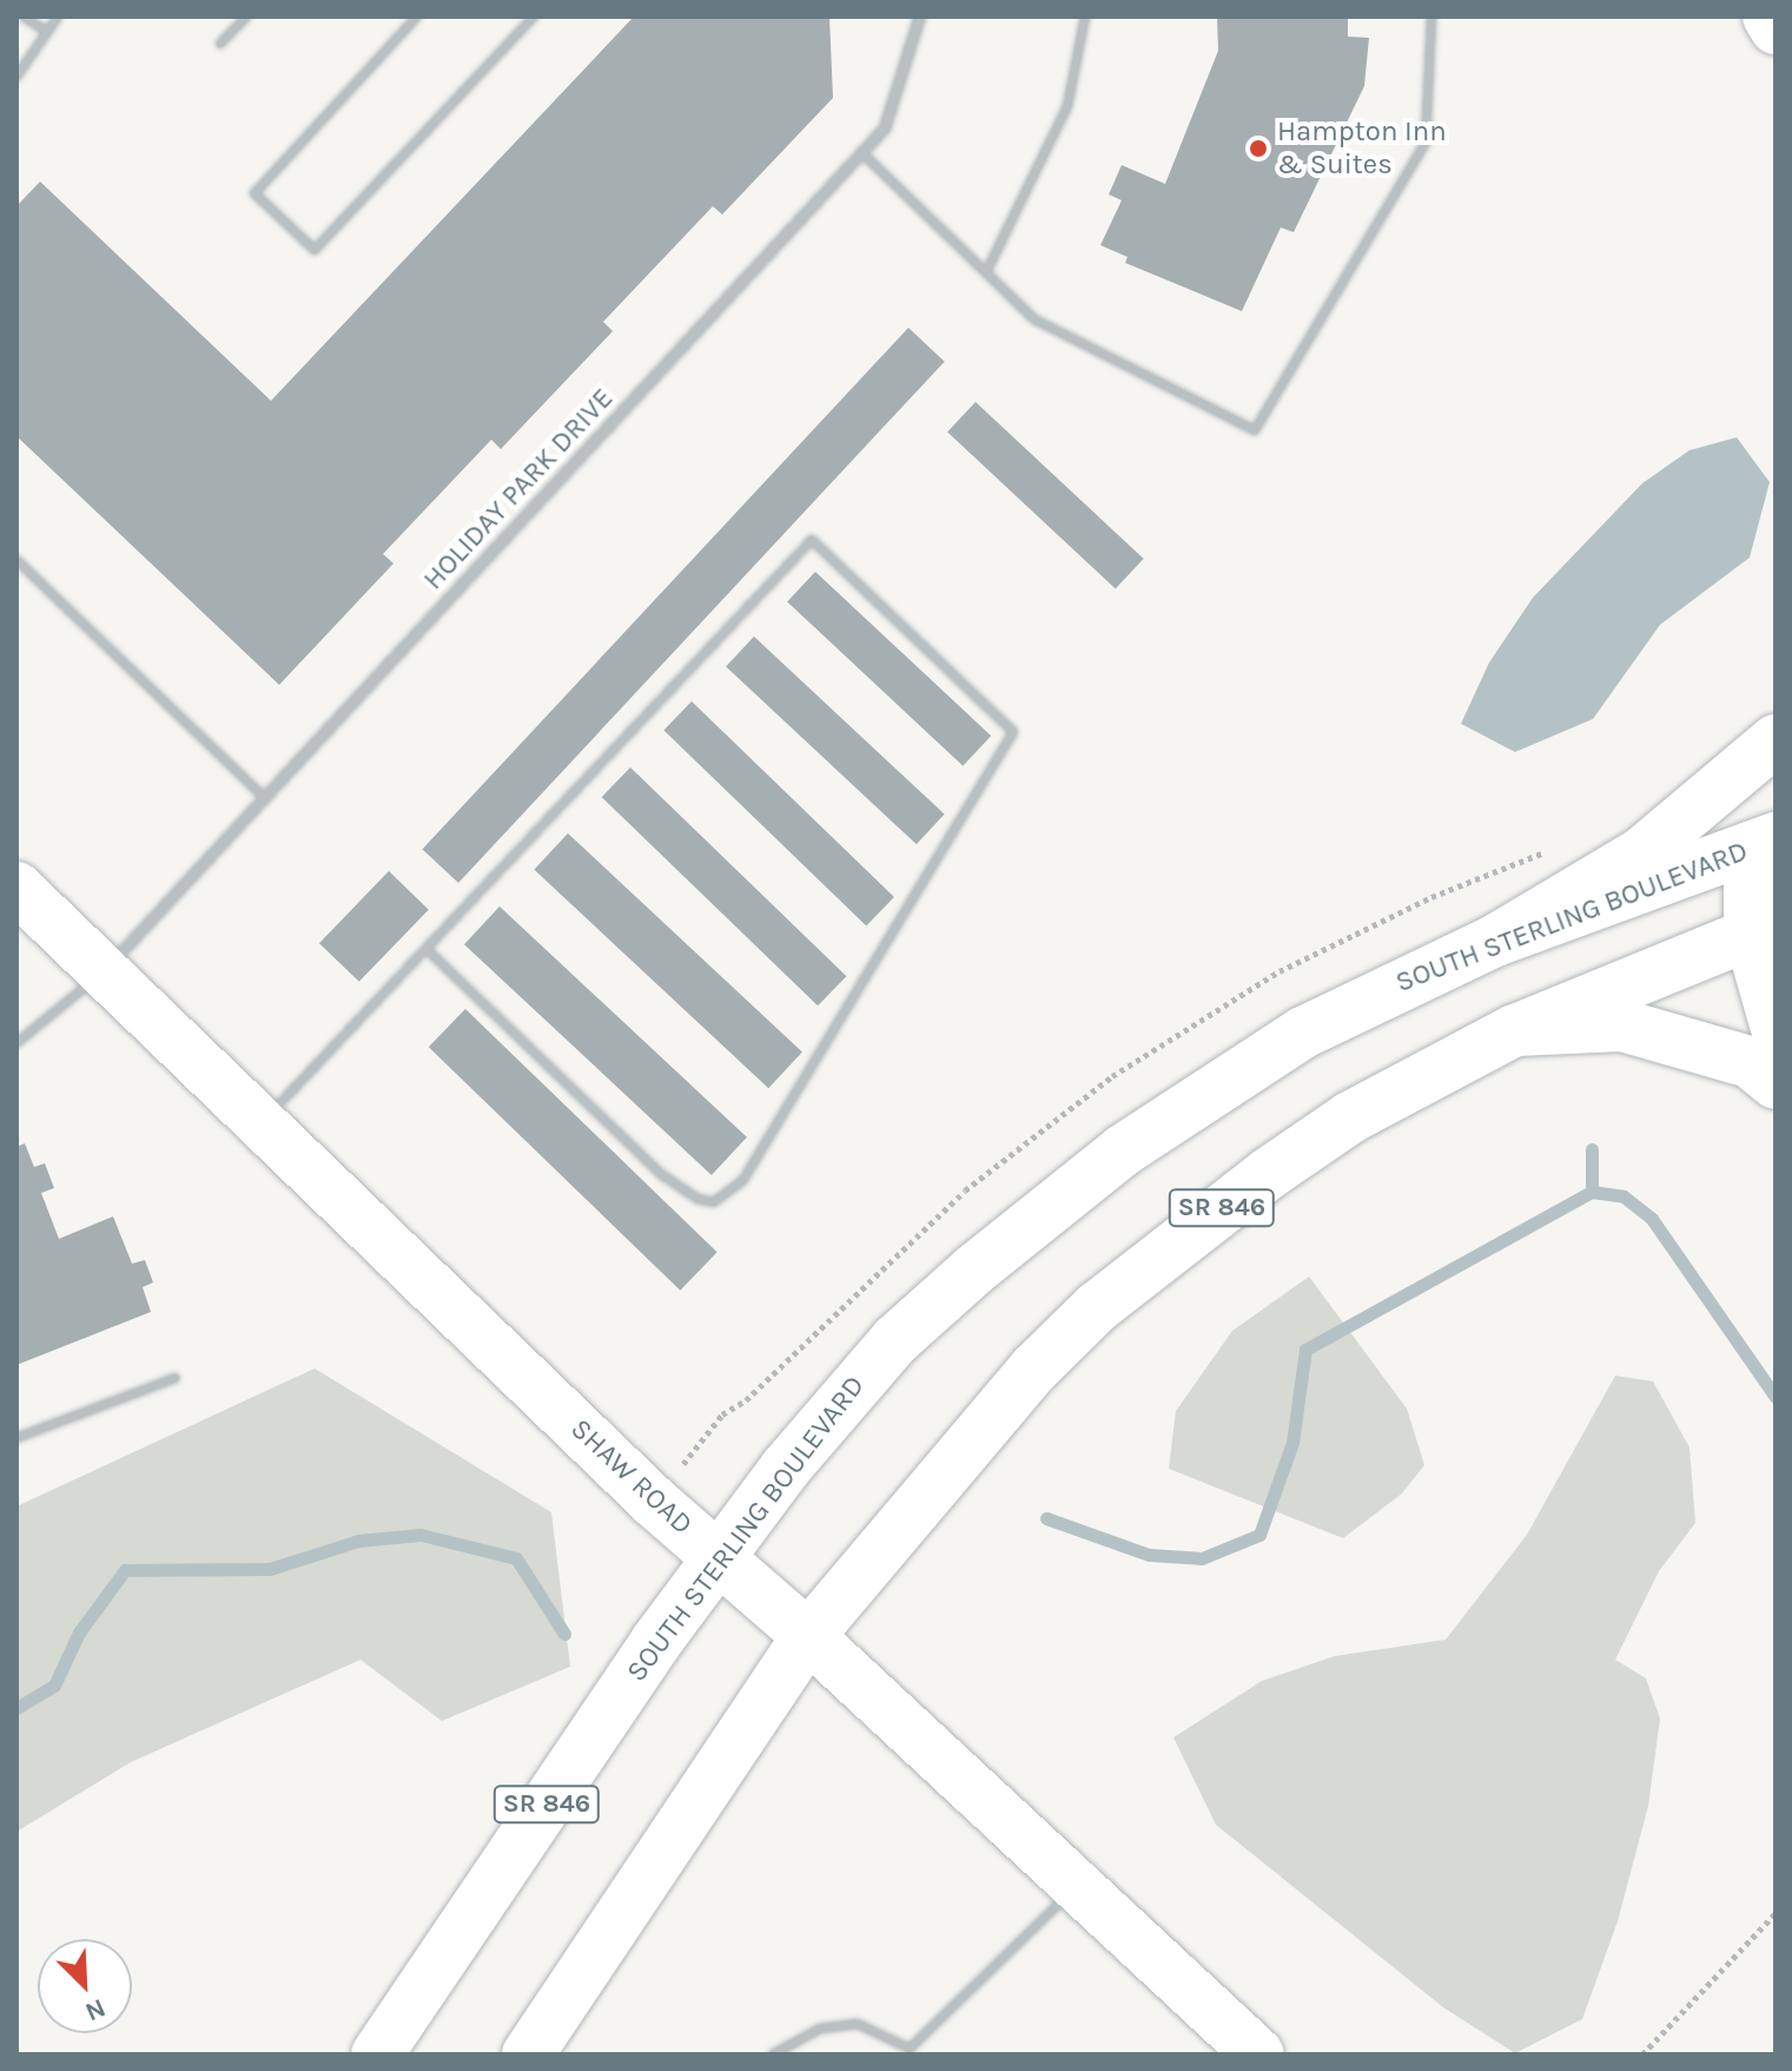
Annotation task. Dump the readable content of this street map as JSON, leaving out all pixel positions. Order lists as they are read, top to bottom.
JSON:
{
  "streets": {
    "main road": ["SOUTH STERLING BOULEVARD", "SR 846", "SHAW ROAD"],
    "street": ["HOLIDAY PARK DRIVE"]
  },
  "crossings": [
    ["HOLIDAY PARK DRIVE", "SHAW ROAD"],
    ["SOUTH STERLING BOULEVARD", "SHAW ROAD"],
    ["SR 846", "SHAW ROAD"]
  ],
  "places": ["Hampton Inn & Suites"],
  "north": "bottom right"
}
